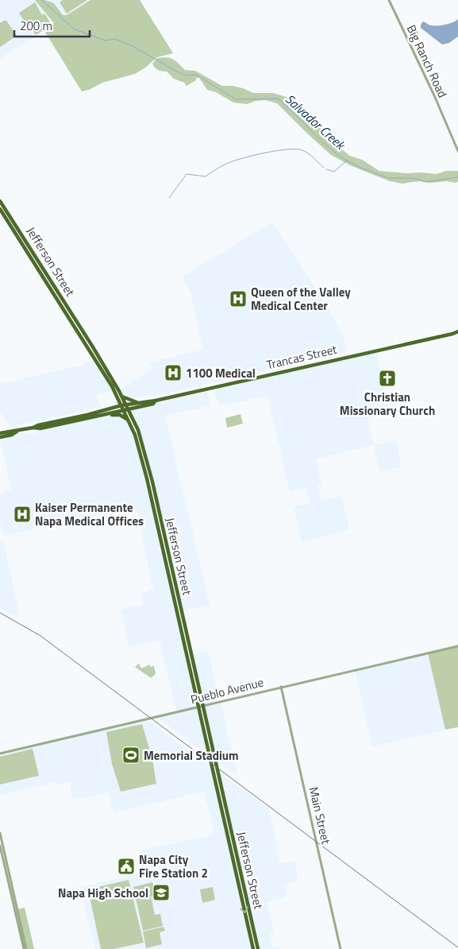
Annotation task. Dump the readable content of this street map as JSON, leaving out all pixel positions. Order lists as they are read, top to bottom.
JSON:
{
  "streets": {
    "main road": ["Jefferson Street", "Trancas Street"],
    "street": ["Big Ranch Road", "Pueblo Avenue", "Main Street"]
  },
  "crossings": [
    ["Jefferson Street", "Trancas Street"],
    ["Jefferson Street", "Pueblo Avenue"],
    ["Pueblo Avenue", "Main Street"]
  ],
  "water": ["Salvador Creek"],
  "places": {
    "hospital": ["Queen of the Valley Medical Center", "1100 Medical", "Kaiser Permanente Napa Medical Offices"],
    "church": ["Christian Missionary Church"],
    "sports": ["Memorial Stadium"],
    "public building": ["Napa City Fire Station 2"],
    "school or university": ["Napa High School"]
  },
  "scale_bar": "200 m"
}
